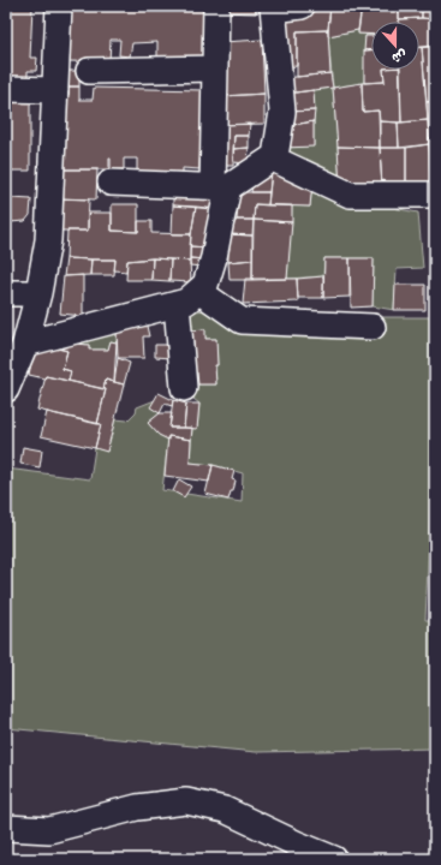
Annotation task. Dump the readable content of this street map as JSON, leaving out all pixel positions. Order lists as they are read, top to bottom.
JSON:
{
  "north": "bottom"
}
